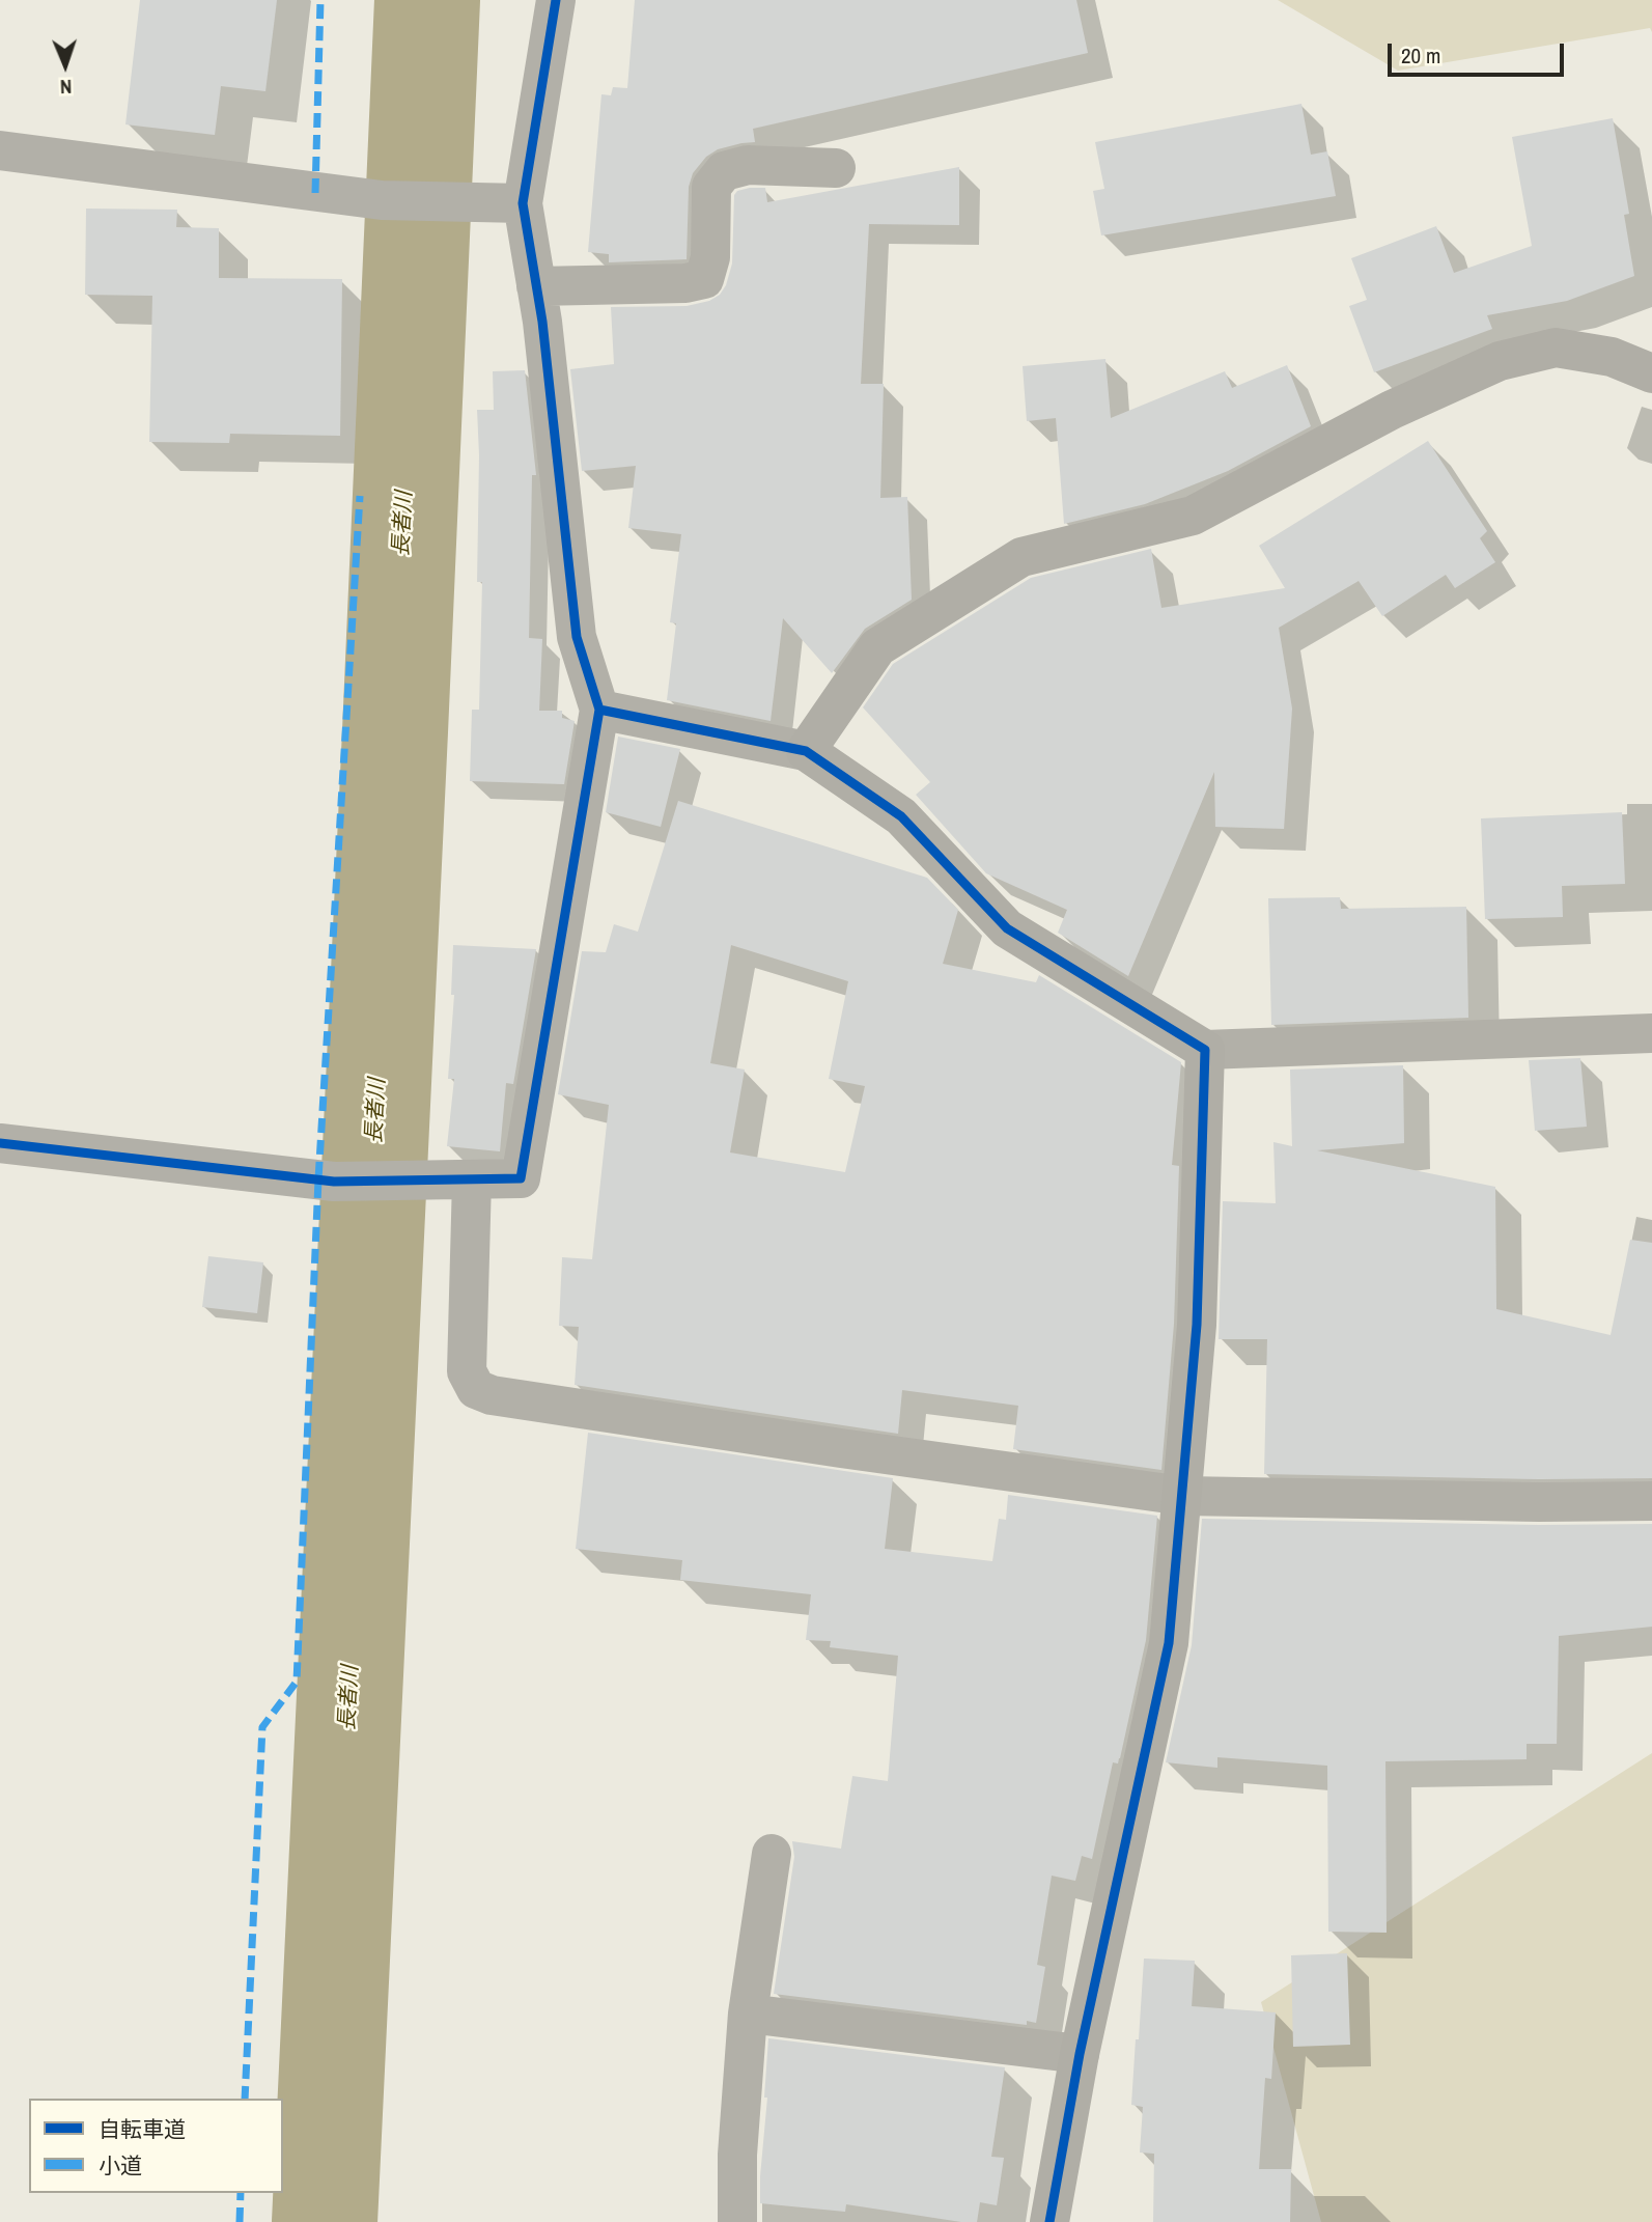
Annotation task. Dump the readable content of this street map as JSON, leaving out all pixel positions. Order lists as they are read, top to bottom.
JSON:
{
  "water": ["長者川"],
  "legend": ["自転車道", "小道"],
  "scale_bar": "20 m",
  "north": "bottom"
}
